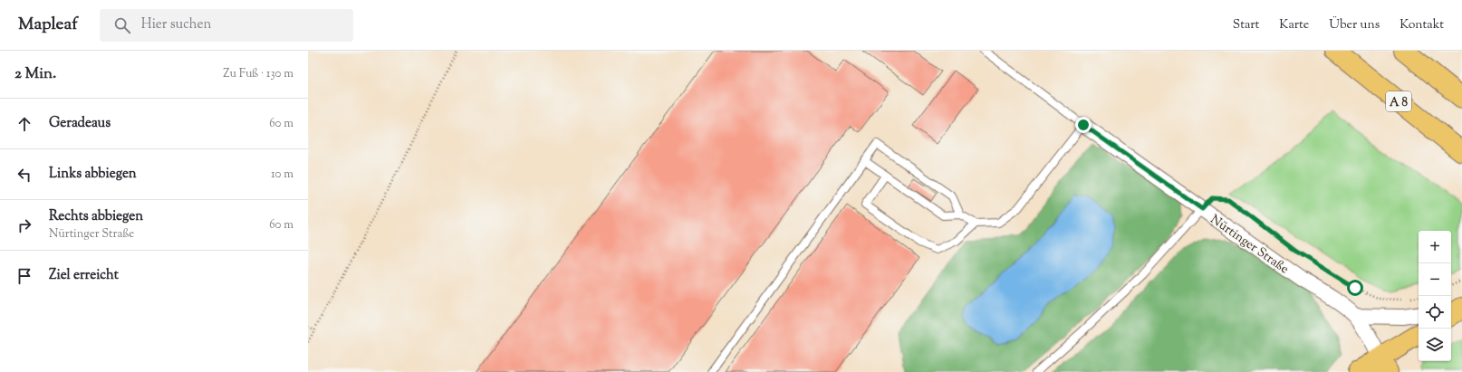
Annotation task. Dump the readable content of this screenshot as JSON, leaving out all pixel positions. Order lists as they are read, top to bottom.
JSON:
{
  "streets": {
    "main road": ["A 8"],
    "street": ["Nürtinger Straße"]
  },
  "page": {
    "header": "Mapleaf",
    "search": "Hier suchen",
    "nav": [
      "Start",
      "Karte",
      "Über uns",
      "Kontakt"
    ],
    "heading": ["2 Min.", "Zu Fuß · 130 m"],
    "list": [
      ["Geradeaus", "60 m"],
      ["Links abbiegen", "10 m"],
      ["Rechts abbiegen", "Nürtinger Straße", "60 m"],
      "Ziel erreicht"
    ],
    "map_buttons": ["+", "−"]
  }
}
